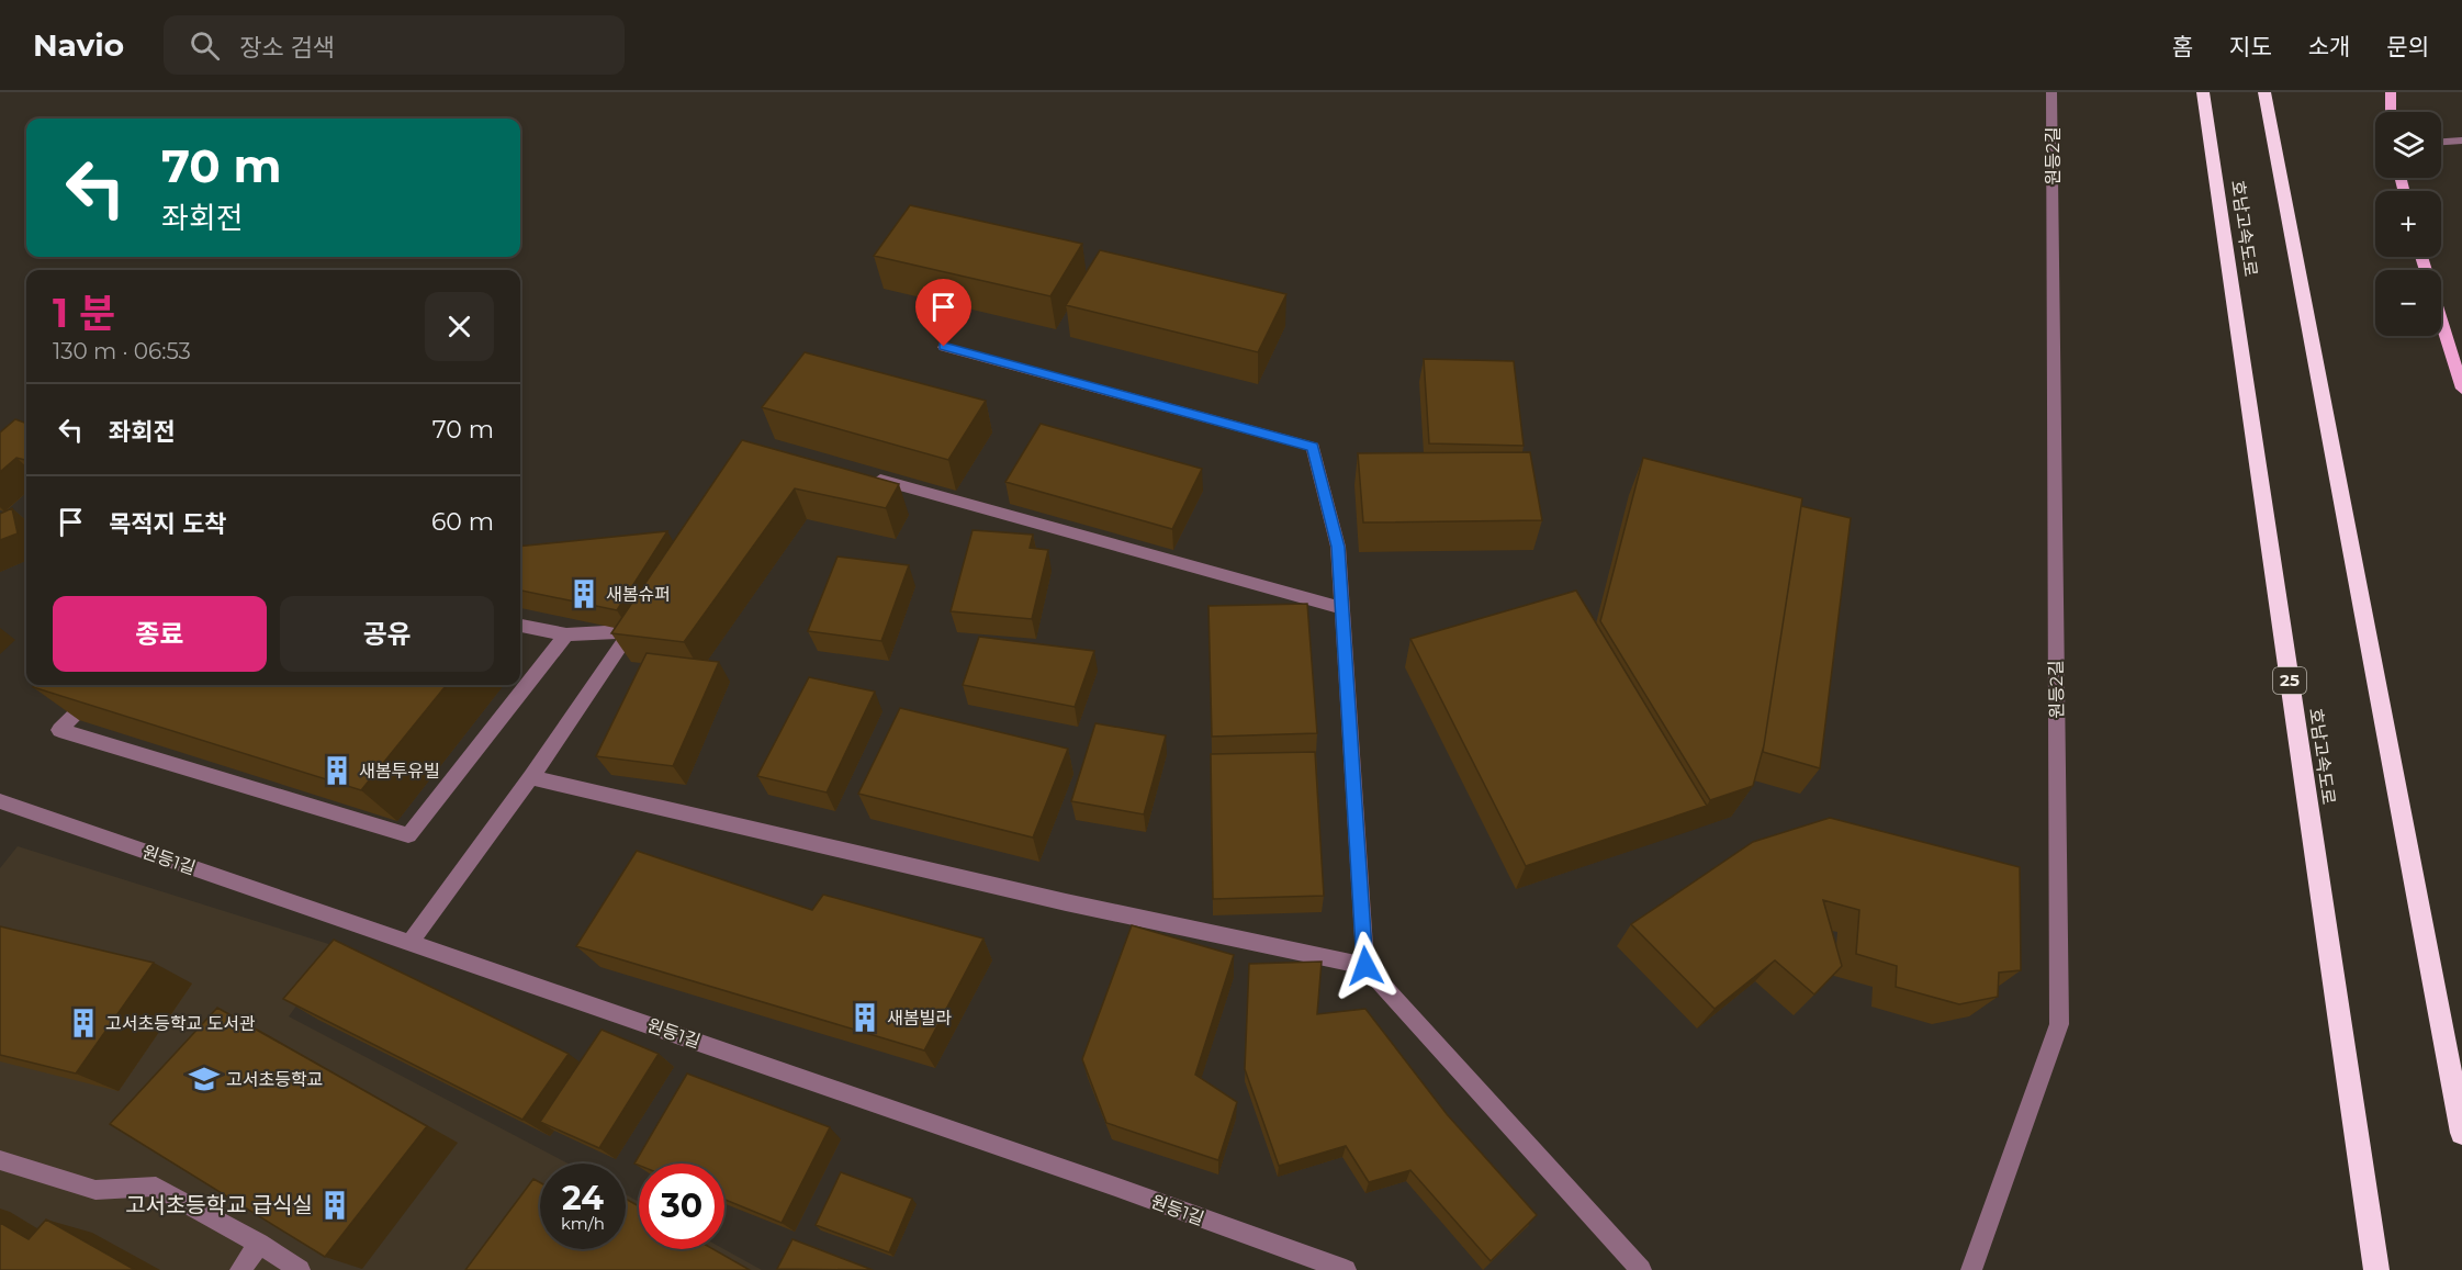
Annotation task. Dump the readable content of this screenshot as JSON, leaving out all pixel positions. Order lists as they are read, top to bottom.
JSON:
{
  "streets": {
    "highway": ["호남고속도로", "25"],
    "street": ["원등2길", "원등1길"]
  },
  "places": {
    "building": [
      "새봄슈퍼",
      "새봄투유빌",
      "새봄빌라",
      "고서초등학교 도서관",
      "고서초등학교 급식실"
    ],
    "school or university": ["고서초등학교"]
  },
  "page": {
    "header": "Navio",
    "search": "장소 검색",
    "nav": [
      "홈",
      "지도",
      "소개",
      "문의"
    ],
    "map_buttons": ["+", "−"],
    "turn": ["70 m", "좌회전"],
    "heading": ["1 분", "130 m · 06:53"],
    "list": [
      {
        "name": "좌회전",
        "value": "70 m"
      },
      {
        "name": "목적지 도착",
        "value": "60 m"
      }
    ],
    "buttons": ["종료", "공유"],
    "speed": "24 km/h",
    "limit": "30"
  }
}
